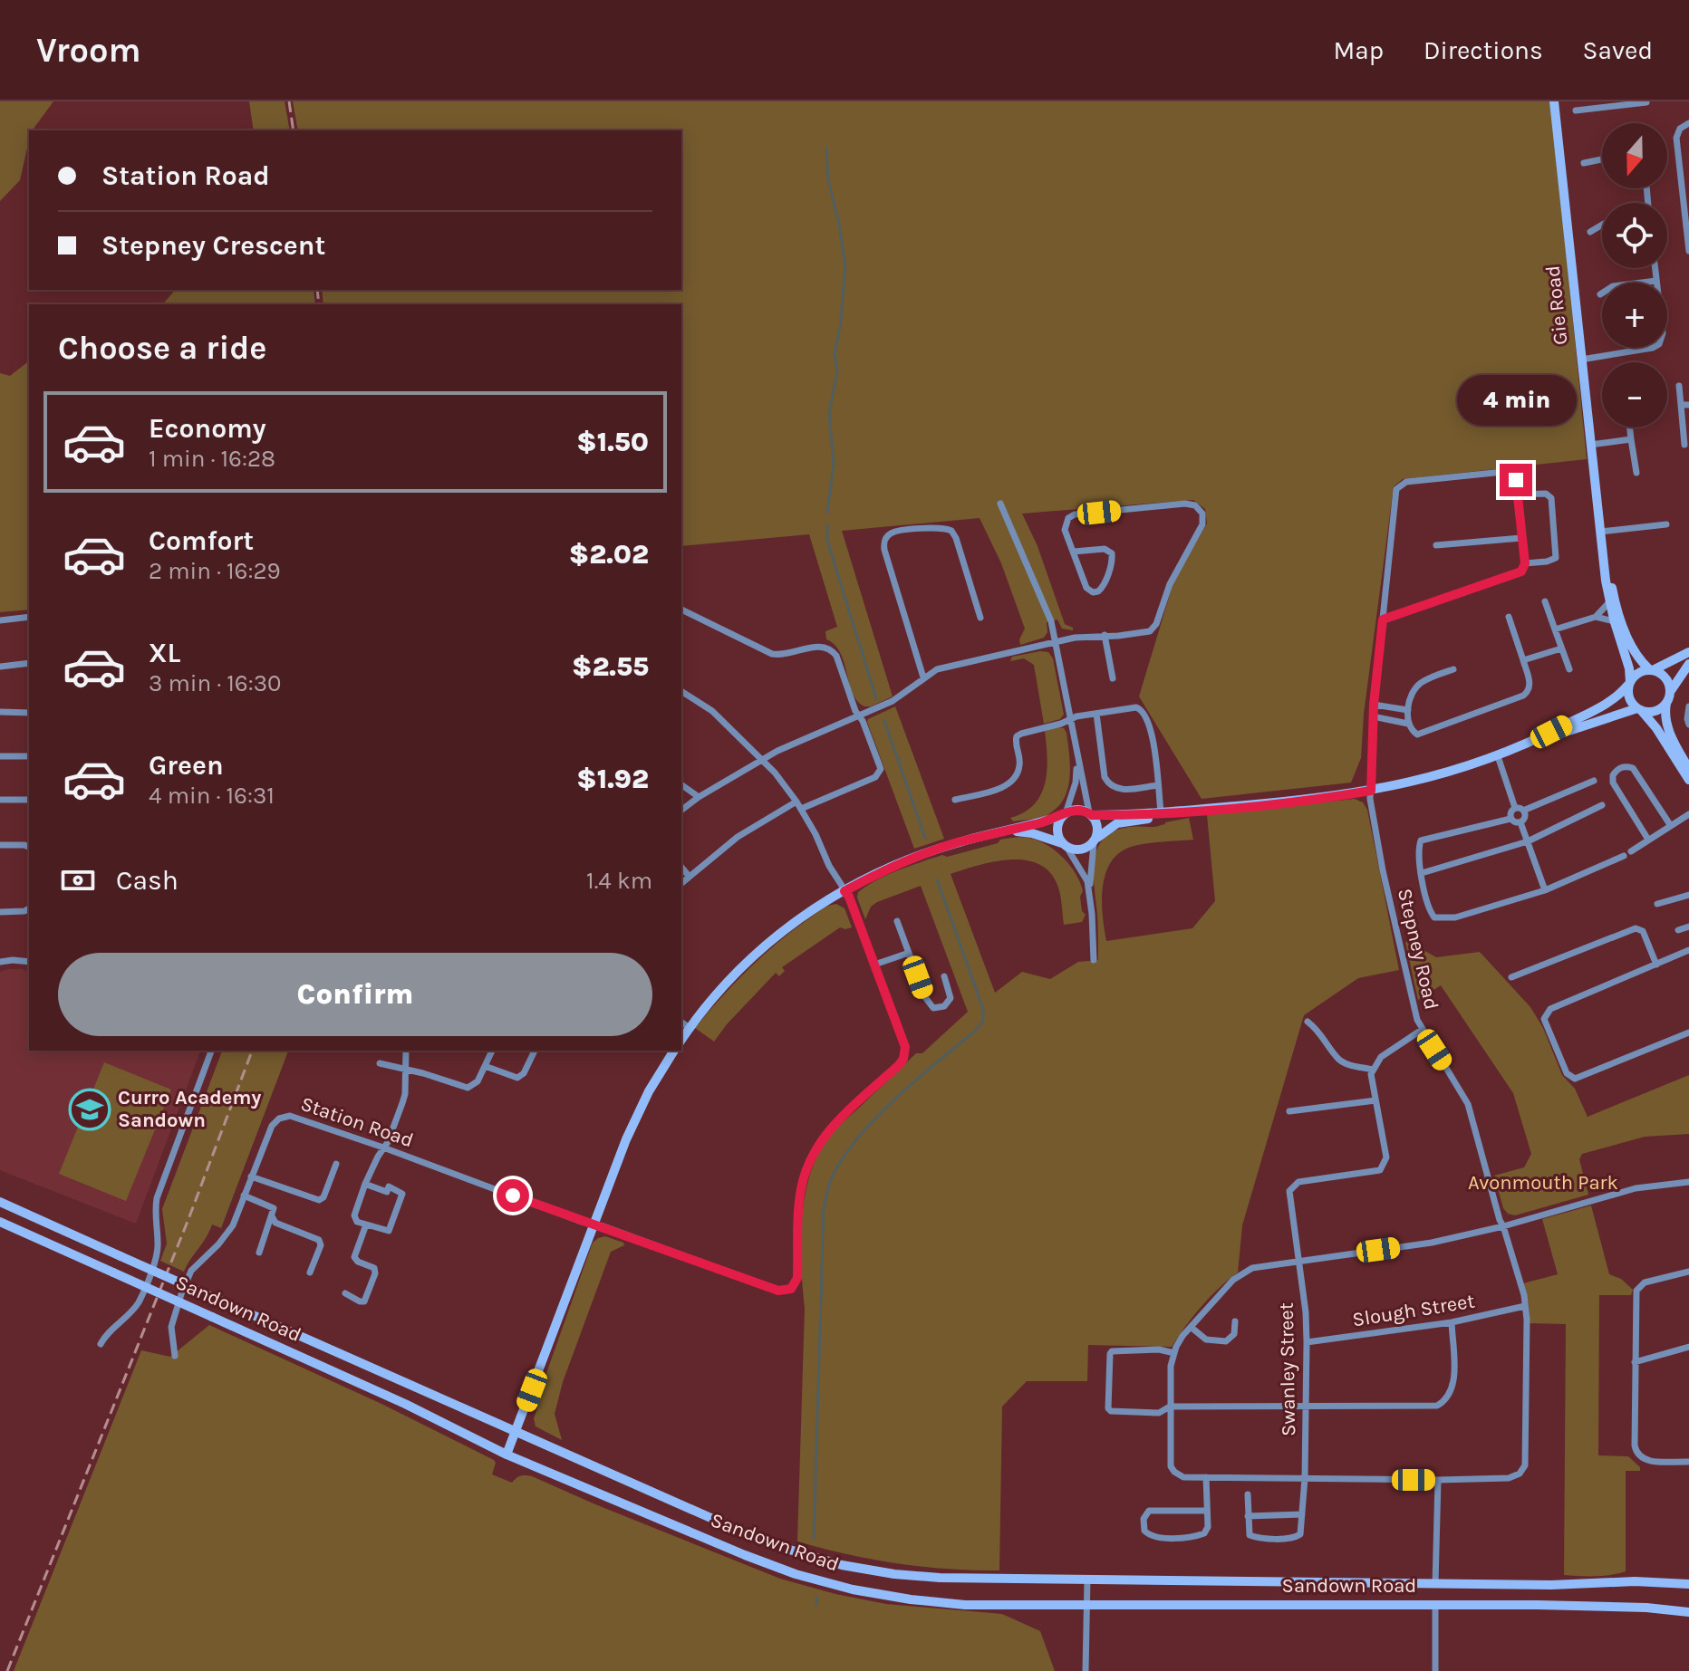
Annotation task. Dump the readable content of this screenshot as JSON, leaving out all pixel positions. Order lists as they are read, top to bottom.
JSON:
{
  "streets": {
    "main road": ["Gie Road", "Sandown Road"],
    "street": [
      "Stepney Road",
      "Station Road",
      "Slough Street",
      "Swanley Street"
    ]
  },
  "crossings": [
    ["Stepney Road", "Slough Street"],
    ["Slough Street", "Swanley Street"]
  ],
  "parks": ["Avonmouth Park"],
  "places": {
    "school or university": ["Curro Academy Sandown"]
  },
  "north": "bottom",
  "page": {
    "header": "Vroom",
    "nav": ["Map", "Directions", "Saved"],
    "map_buttons": ["+", "−"],
    "banner": ["Station Road", "Stepney Crescent"],
    "heading": "Choose a ride",
    "bubble": "4 min",
    "list": [
      {
        "name": "Economy",
        "note": "1 min · 16:28",
        "value": "$1.50"
      },
      {
        "name": "Comfort",
        "note": "2 min · 16:29",
        "value": "$2.02"
      },
      {
        "name": "XL",
        "note": "3 min · 16:30",
        "value": "$2.55"
      },
      {
        "name": "Green",
        "note": "4 min · 16:31",
        "value": "$1.92"
      }
    ],
    "pay": ["Cash", "1.4 km"],
    "buttons": "Confirm"
  }
}
